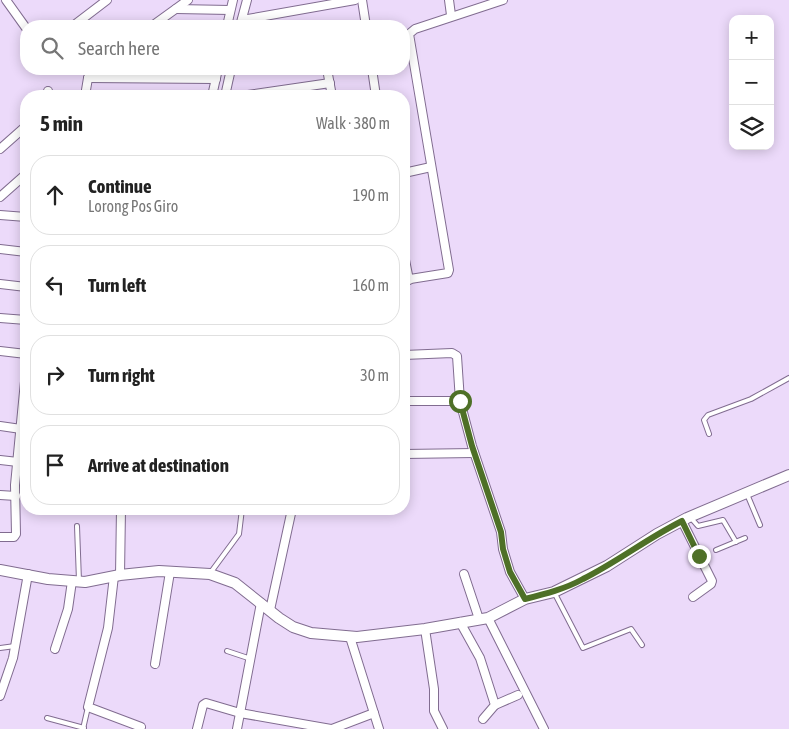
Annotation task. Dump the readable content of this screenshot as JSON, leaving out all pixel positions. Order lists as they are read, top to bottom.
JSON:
{
  "page": {
    "map_buttons": ["+", "−"],
    "search": "Search here",
    "heading": ["5 min", "Walk · 380 m"],
    "list": [
      ["Continue", "Lorong Pos Giro", "190 m"],
      ["Turn left", "160 m"],
      ["Turn right", "30 m"],
      "Arrive at destination"
    ]
  }
}
